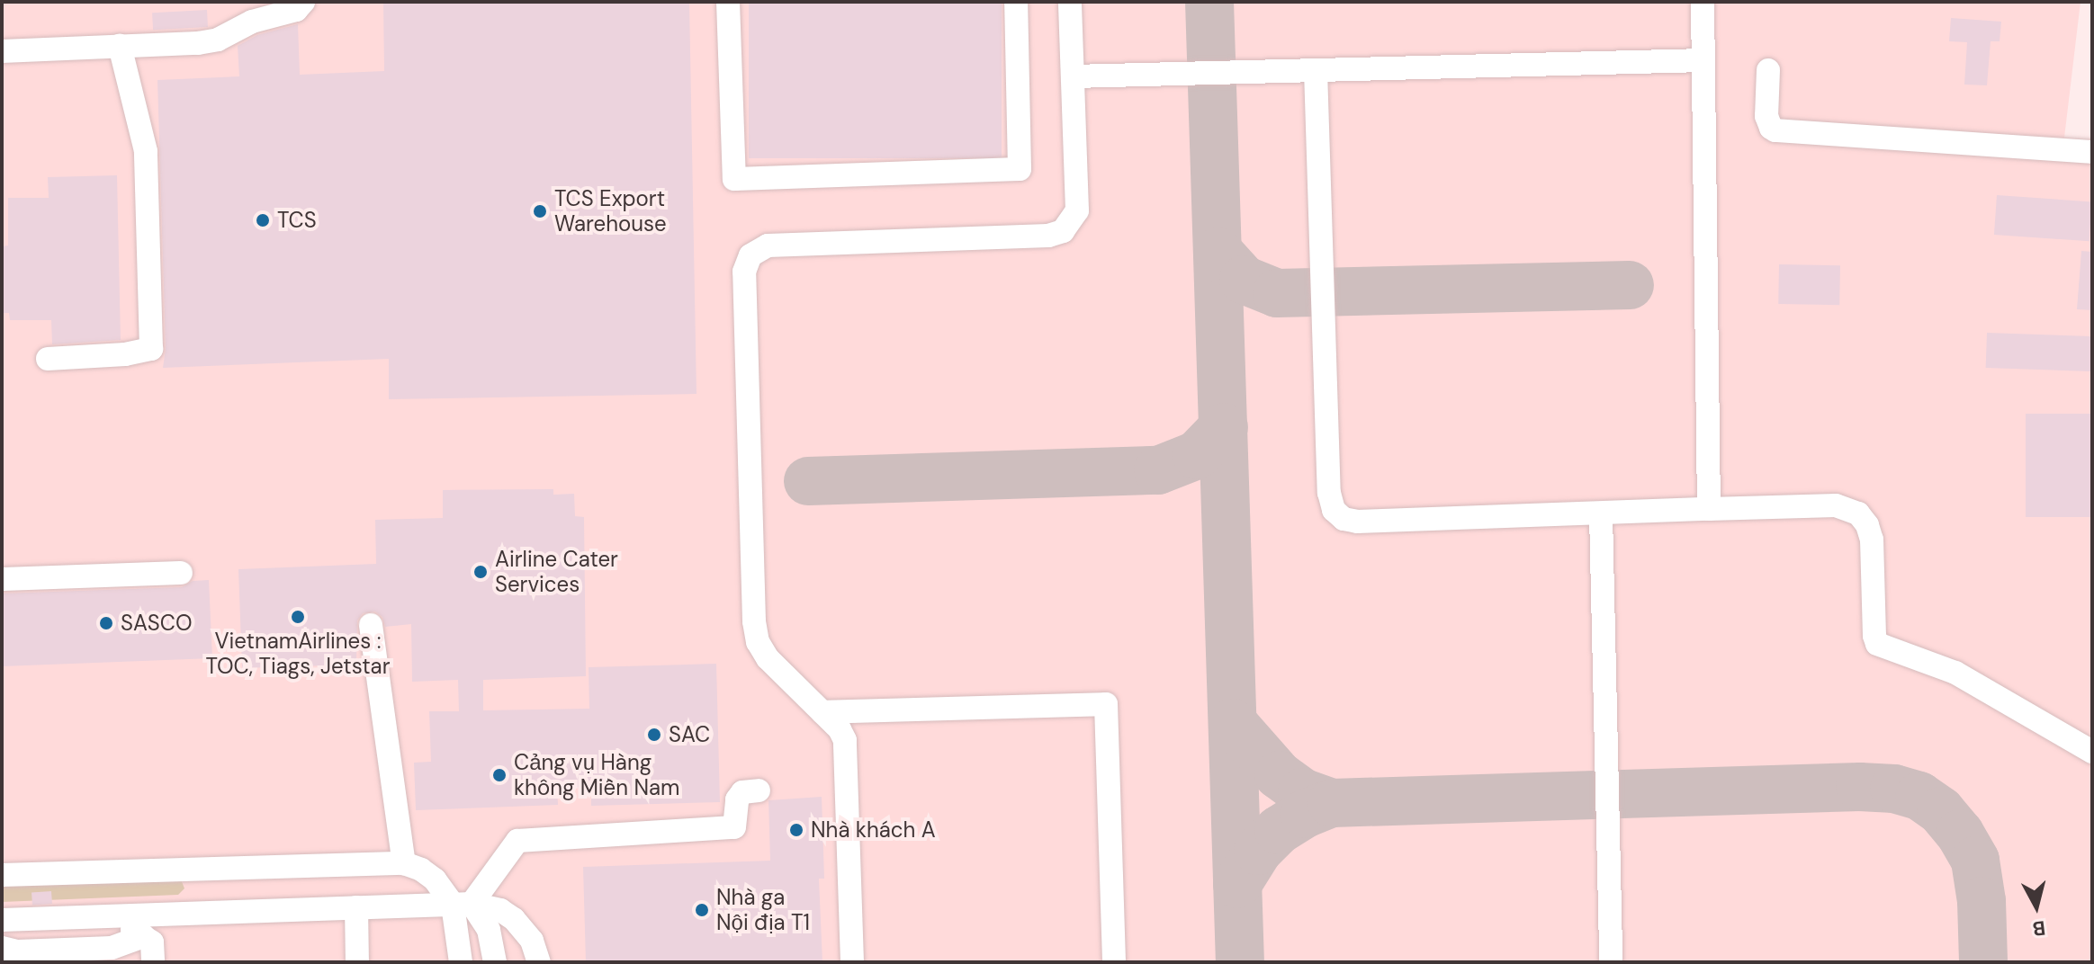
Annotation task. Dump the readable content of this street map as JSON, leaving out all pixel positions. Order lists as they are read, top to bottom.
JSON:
{
  "places": [
    "TCS Export Warehouse",
    "TCS",
    "Airline Cater Services",
    "VietnamAirlines : TOC, Tiags, Jetstar",
    "SASCO",
    "SAC",
    "Cảng vụ Hàng không Miền Nam",
    "Nhà khách A",
    "Nhà ga Nội địa T1"
  ],
  "north": "bottom"
}
